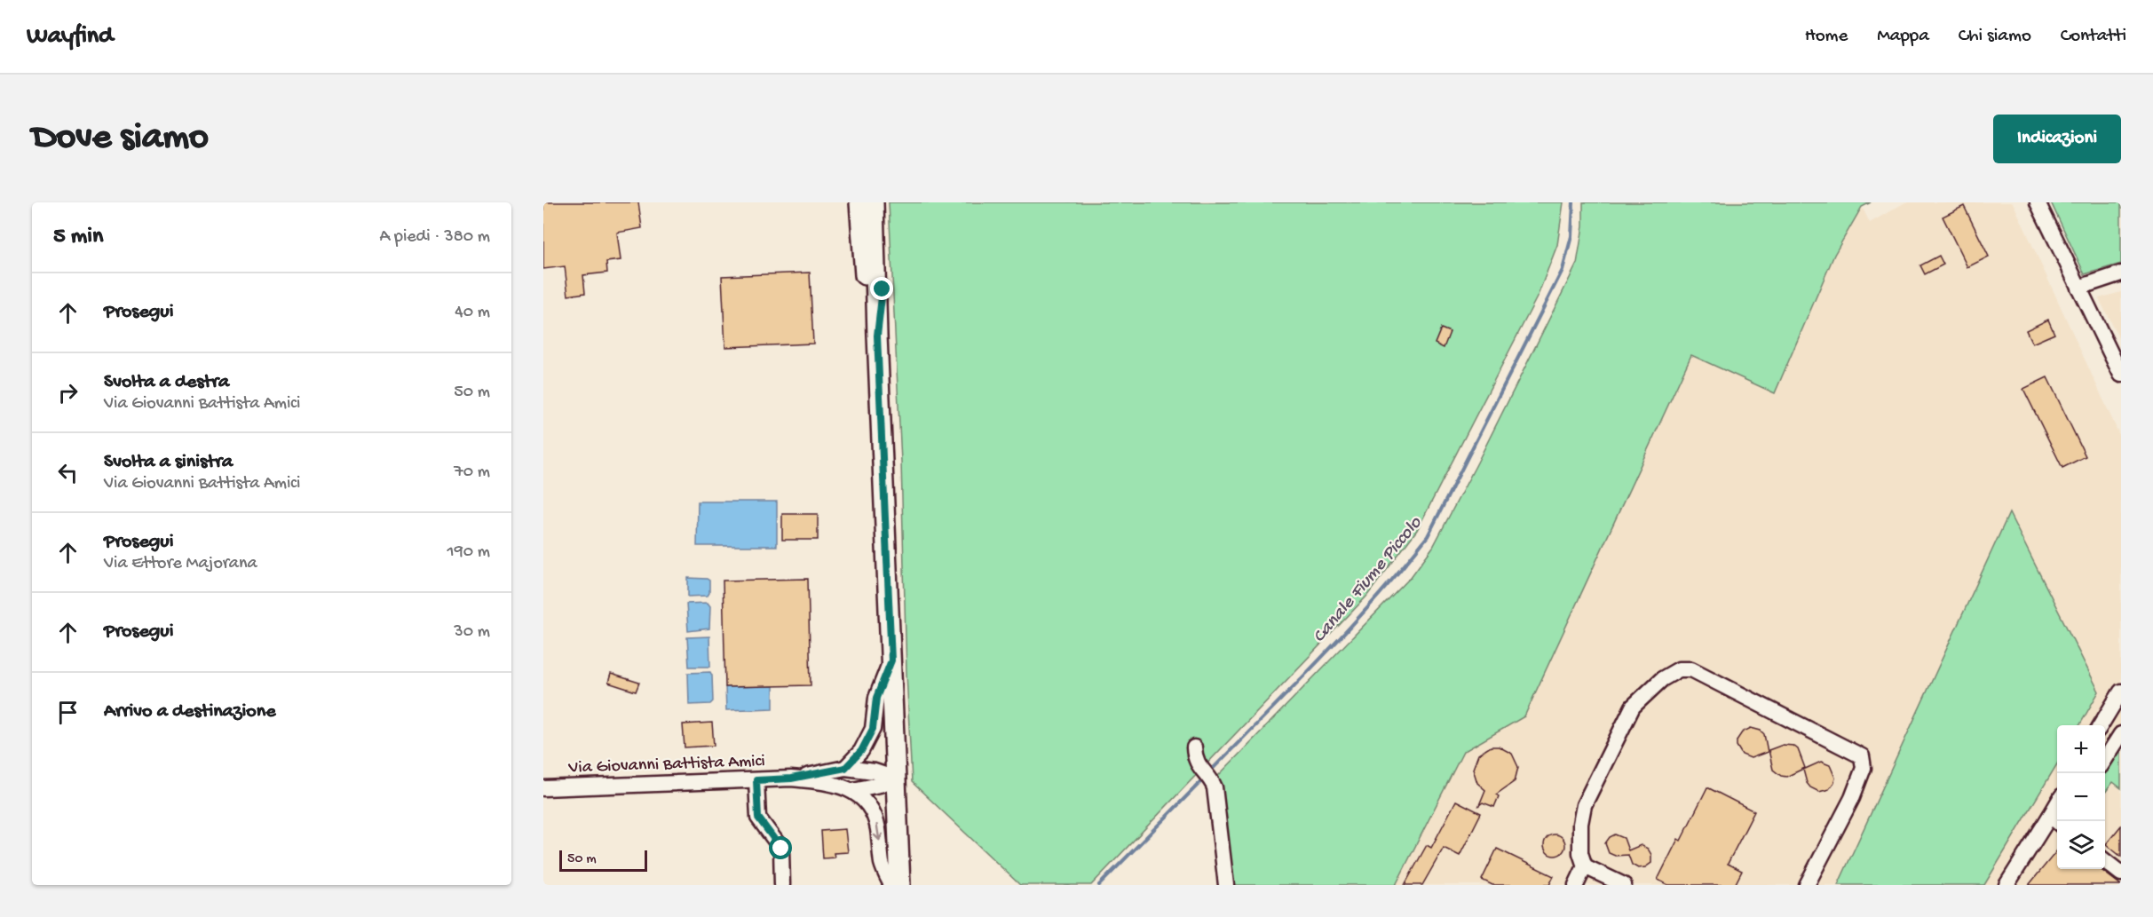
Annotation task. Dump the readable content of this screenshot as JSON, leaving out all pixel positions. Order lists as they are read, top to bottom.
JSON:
{
  "streets": {
    "street": ["Via Giovanni Battista Amici"]
  },
  "water": ["Canale Fiume Piccolo"],
  "scale_bar": "50 m",
  "page": {
    "header": "Wayfind",
    "nav": [
      "Home",
      "Mappa",
      "Chi siamo",
      "Contatti"
    ],
    "buttons": "Indicazioni",
    "title": "Dove siamo",
    "heading": ["5 min", "A piedi · 380 m"],
    "list": [
      ["Prosegui", "40 m"],
      ["Svolta a destra", "Via Giovanni Battista Amici", "50 m"],
      ["Svolta a sinistra", "Via Giovanni Battista Amici", "70 m"],
      ["Prosegui", "Via Ettore Majorana", "190 m"],
      ["Prosegui", "30 m"],
      "Arrivo a destinazione"
    ],
    "map_buttons": ["+", "−"],
    "scale": "50 m"
  }
}
